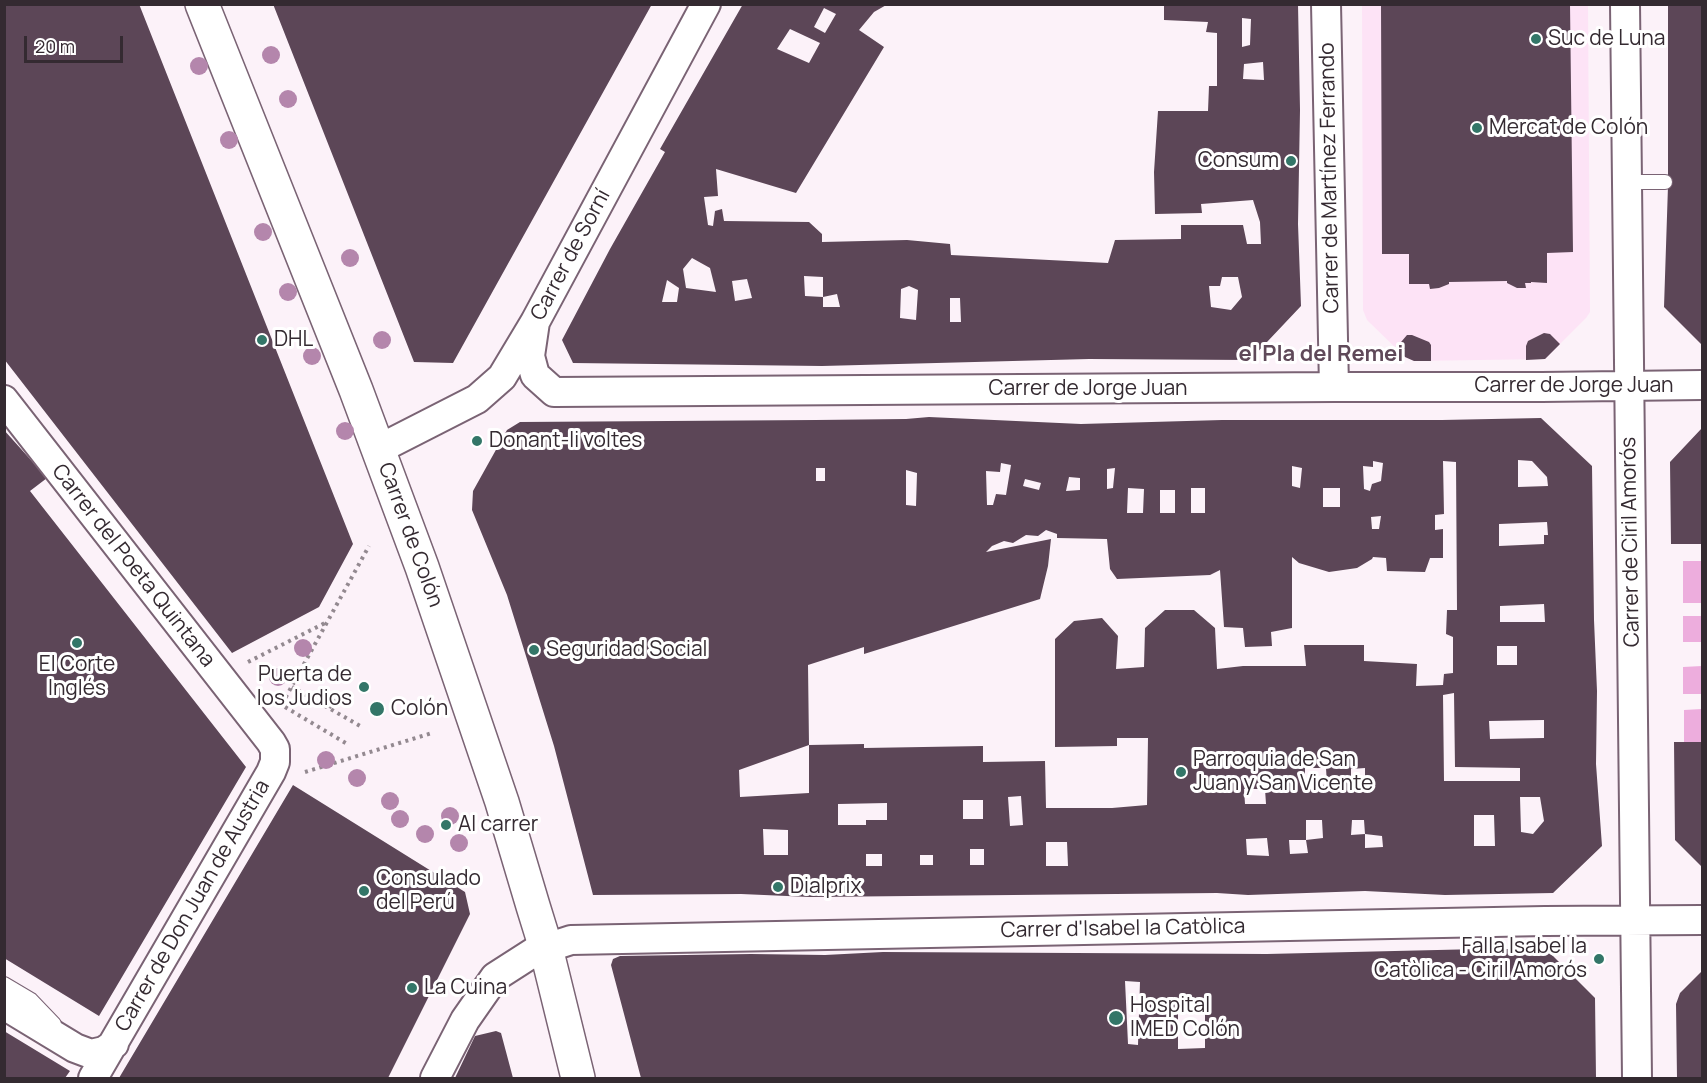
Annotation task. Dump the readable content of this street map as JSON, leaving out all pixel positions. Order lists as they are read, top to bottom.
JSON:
{
  "streets": {
    "main road": ["Carrer de Colón"],
    "street": [
      "Carrer de Martínez Ferrando",
      "Carrer de Sorní",
      "Carrer de Jorge Juan",
      "Carrer de Ciril Amorós",
      "Carrer del Poeta Quintana",
      "Carrer de Don Juan de Austria",
      "Carrer d'Isabel la Catòlica"
    ]
  },
  "crossings": [
    ["Carrer de Martínez Ferrando", "Carrer de Jorge Juan"],
    ["Carrer de Sorní", "Carrer de Jorge Juan"],
    ["Carrer de Sorní", "Carrer de Colón"],
    ["Carrer de Jorge Juan", "Carrer de Ciril Amorós"],
    ["Carrer de Colón", "Carrer d'Isabel la Catòlica"],
    ["Carrer de Ciril Amorós", "Carrer d'Isabel la Catòlica"],
    ["Carrer del Poeta Quintana", "Carrer de Don Juan de Austria"]
  ],
  "districts": ["el Pla del Remei"],
  "places": [
    "Suc de Luna",
    "Mercat de Colón",
    "Consum",
    "DHL",
    "Donant-li voltes",
    "El Corte Inglés",
    "Seguridad Social",
    "Puerta de los Judios",
    "Colón",
    "Parroquia de San Juan y San Vicente",
    "Al carrer",
    "Dialprix",
    "Consulado del Perú",
    "Falla Isabel la Catòlica - Ciril Amorós",
    "La Cuina",
    "Hospital IMED Colón"
  ],
  "scale_bar": "20 m"
}
